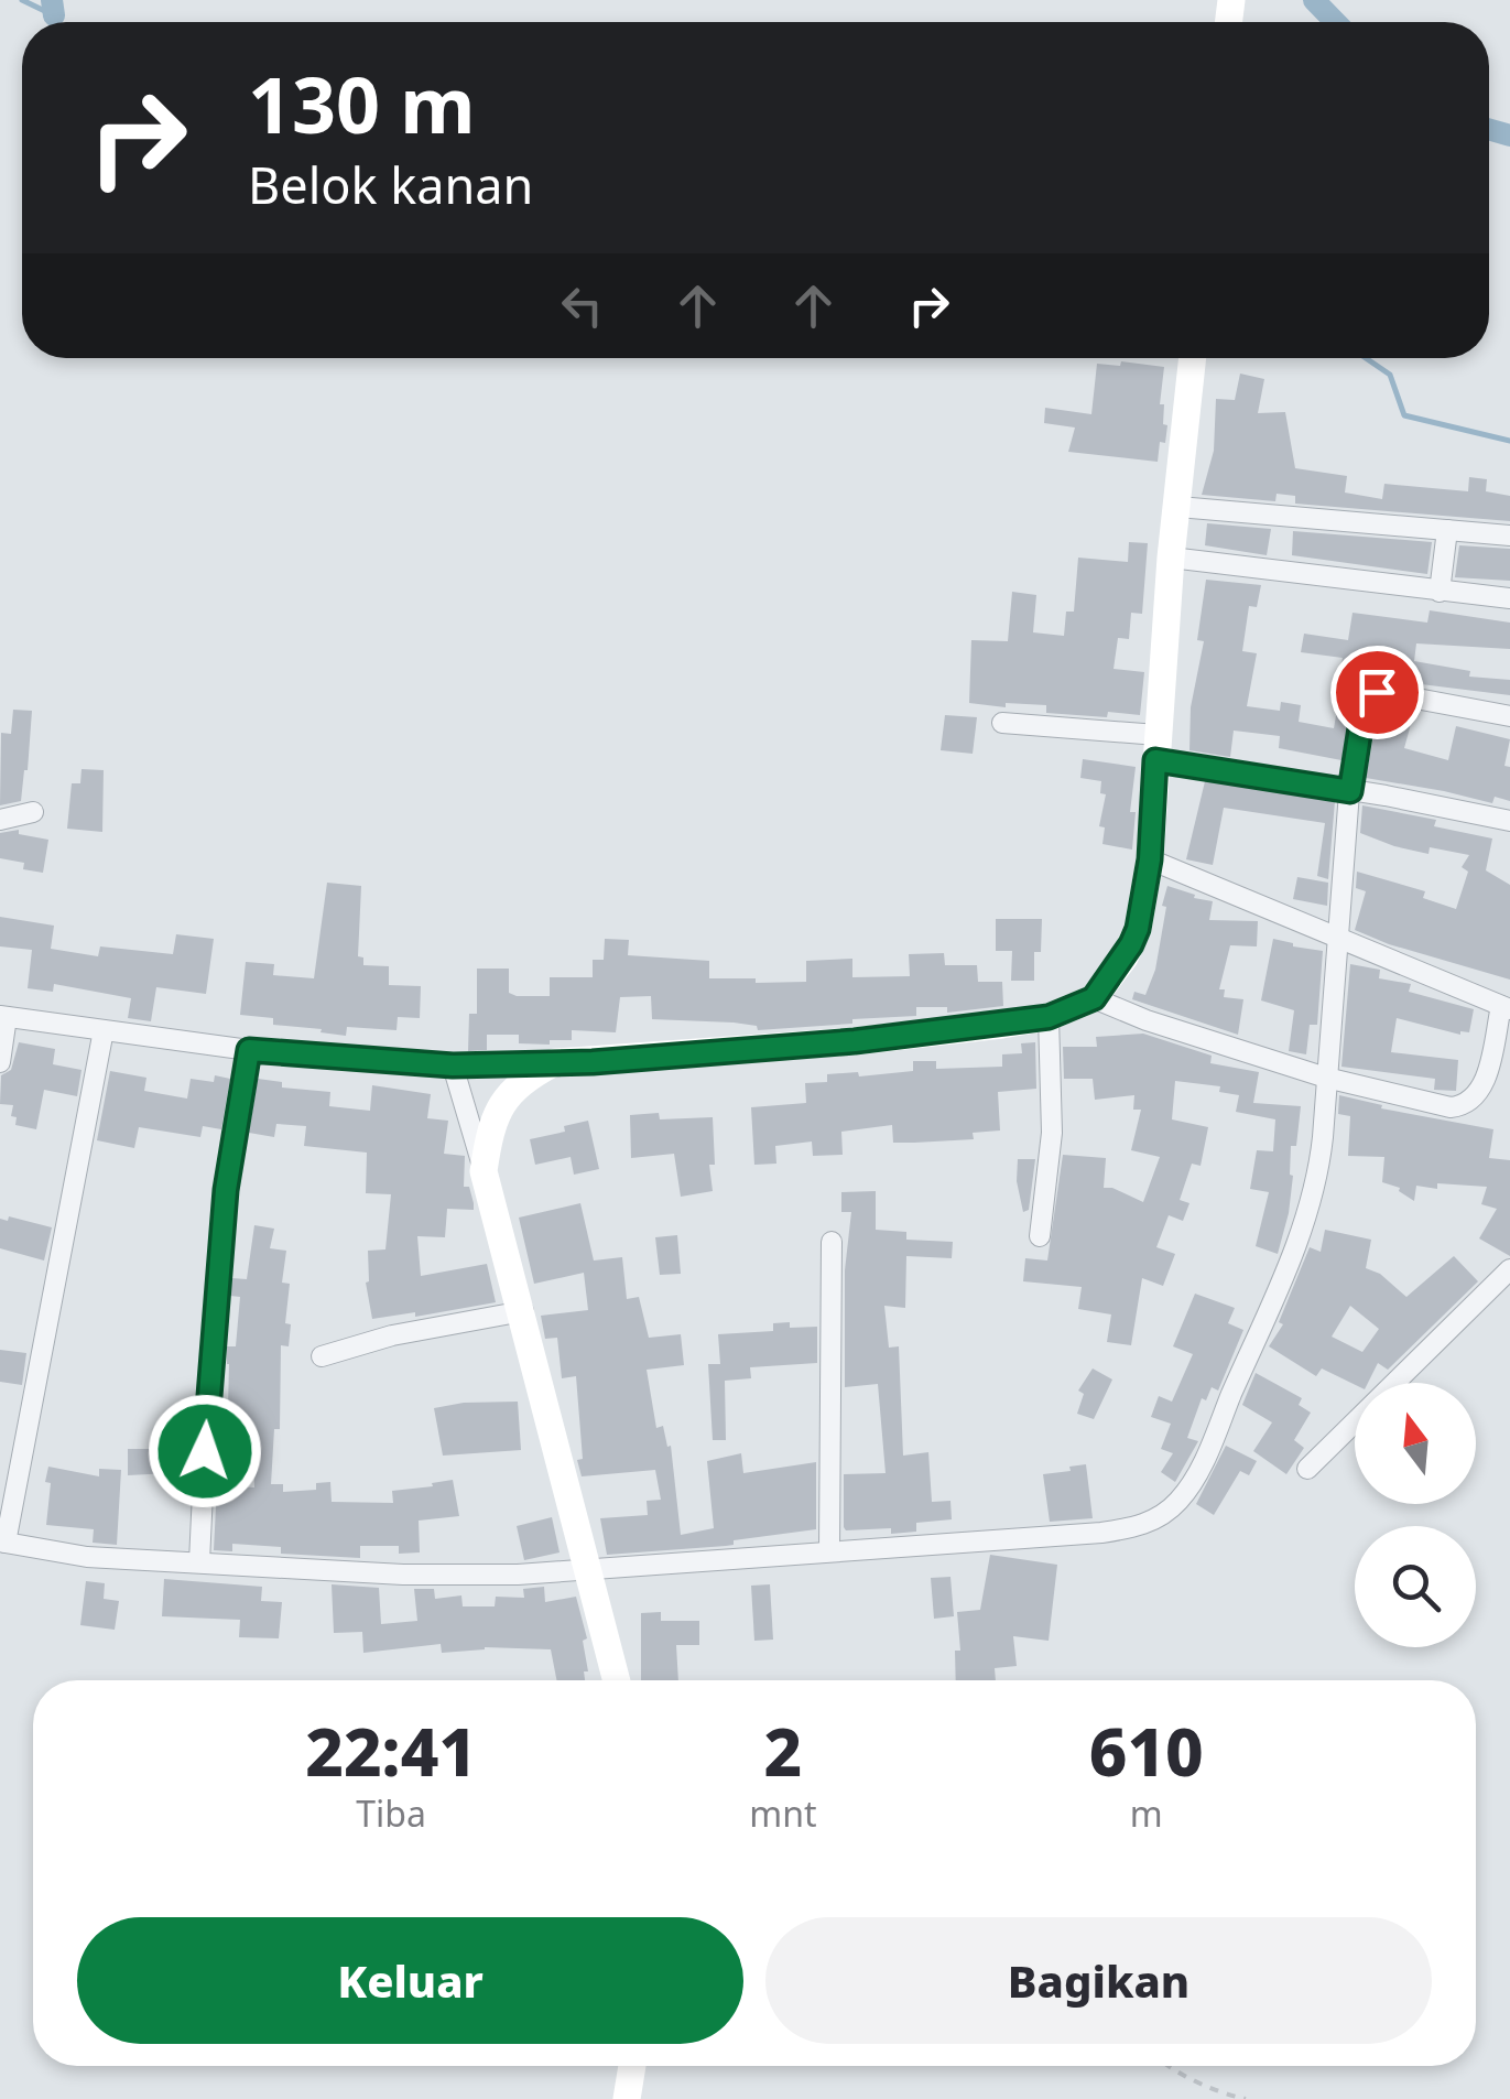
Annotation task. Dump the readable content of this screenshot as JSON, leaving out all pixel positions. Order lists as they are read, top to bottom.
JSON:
{
  "north": "top",
  "page": {
    "turn": ["130 m", "Belok kanan"],
    "eta": [
      "22:41",
      "Tiba",
      "2",
      "mnt",
      "610",
      "m"
    ],
    "buttons": ["Keluar", "Bagikan"]
  }
}
